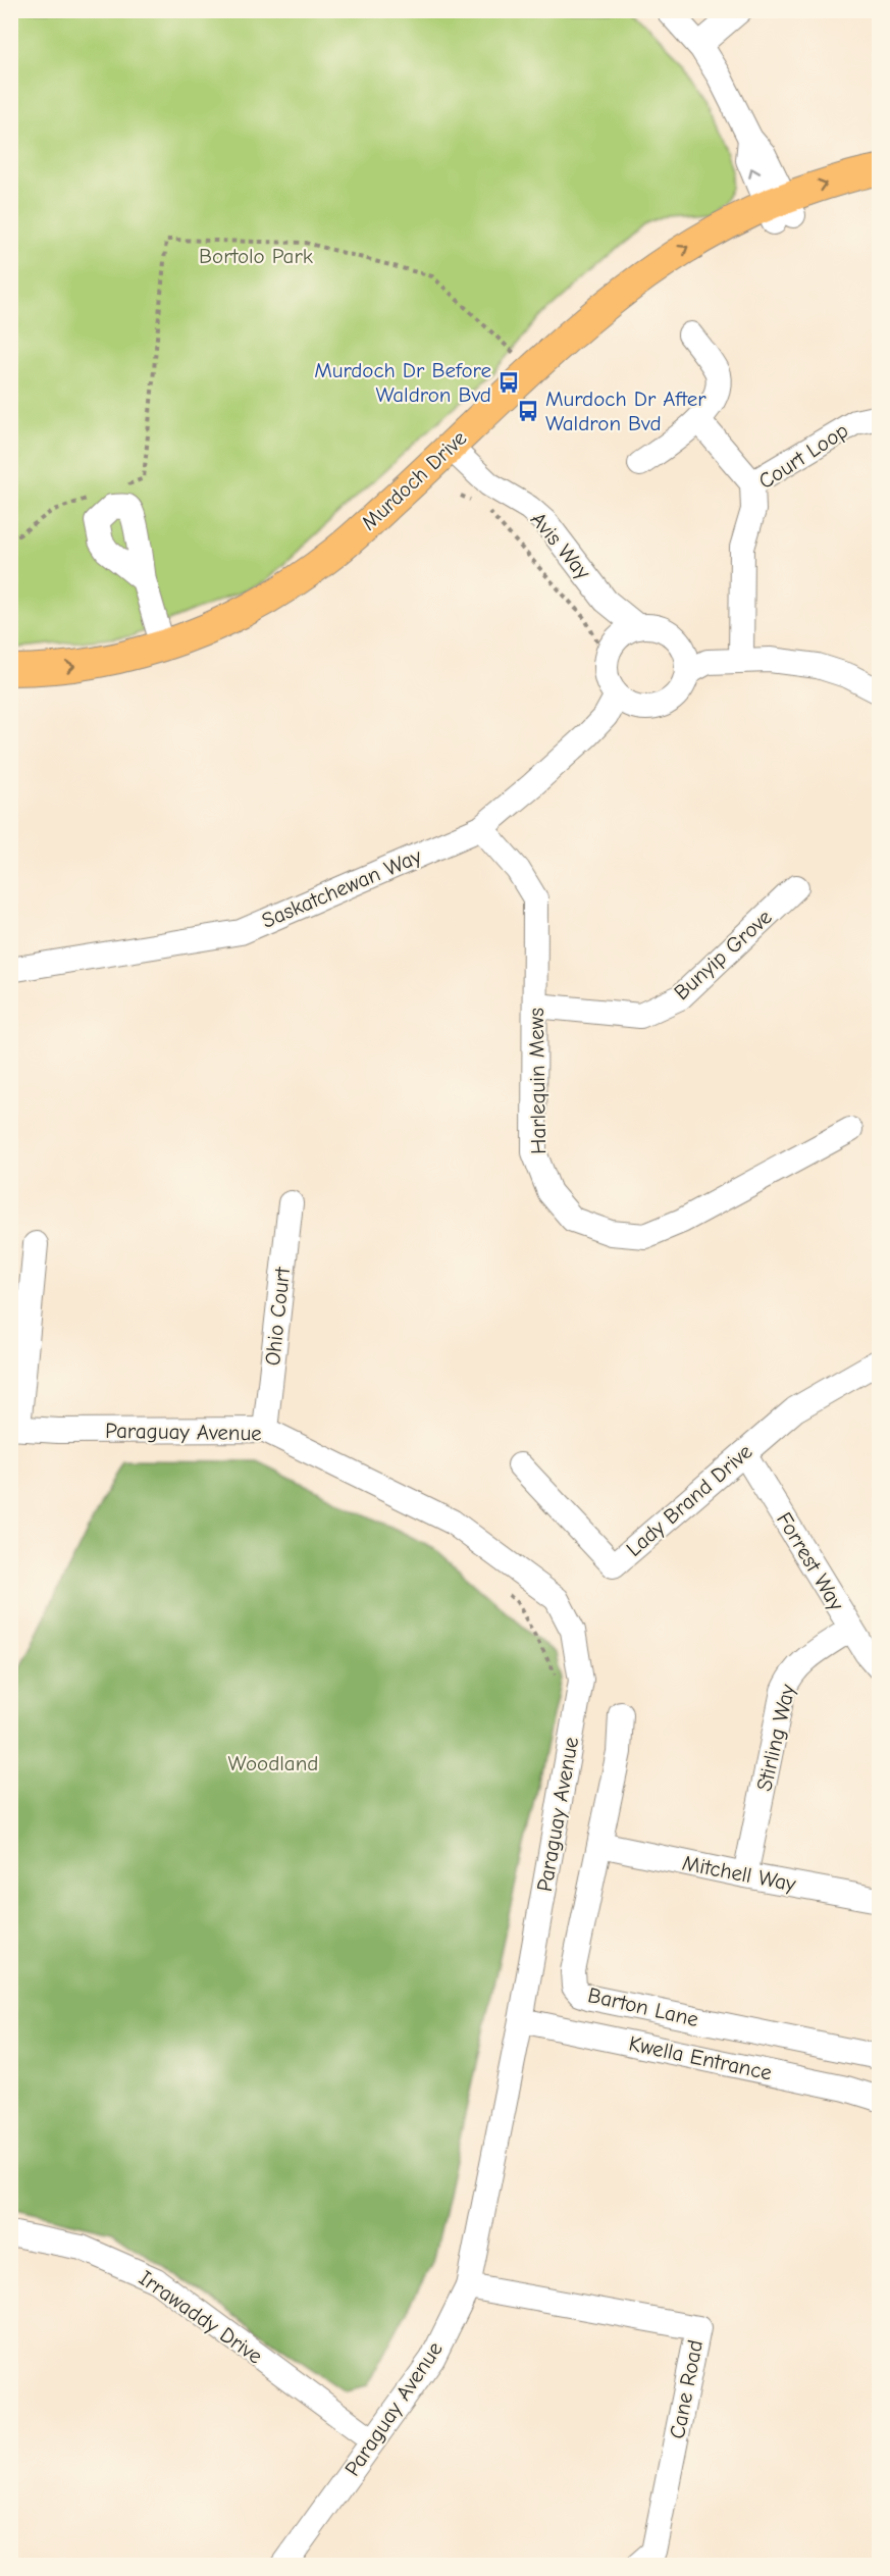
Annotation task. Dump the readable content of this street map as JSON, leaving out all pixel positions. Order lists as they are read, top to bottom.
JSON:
{
  "streets": {
    "main road": ["Murdoch Drive"],
    "street": [
      "Court Loop",
      "Avis Way",
      "Saskatchewan Way",
      "Bunyip Grove",
      "Harlequin Mews",
      "Ohio Court",
      "Paraguay Avenue",
      "Lady Brand Drive",
      "Forrest Way",
      "Stirling Way",
      "Mitchell Way",
      "Barton Lane",
      "Kwella Entrance",
      "Irrawaddy Drive",
      "Cane Road"
    ]
  },
  "crossings": [
    ["Murdoch Drive", "Avis Way"],
    ["Avis Way", "Saskatchewan Way"],
    ["Saskatchewan Way", "Harlequin Mews"],
    ["Bunyip Grove", "Harlequin Mews"],
    ["Ohio Court", "Paraguay Avenue"],
    ["Paraguay Avenue", "Kwella Entrance"],
    ["Paraguay Avenue", "Irrawaddy Drive"],
    ["Paraguay Avenue", "Cane Road"],
    ["Lady Brand Drive", "Forrest Way"],
    ["Forrest Way", "Stirling Way"],
    ["Stirling Way", "Mitchell Way"],
    ["Mitchell Way", "Barton Lane"]
  ],
  "parks": ["Bortolo Park", "Woodland"],
  "places": {
    "bus stop": ["Murdoch Dr Before Waldron Bvd", "Murdoch Dr After Waldron Bvd"]
  }
}
